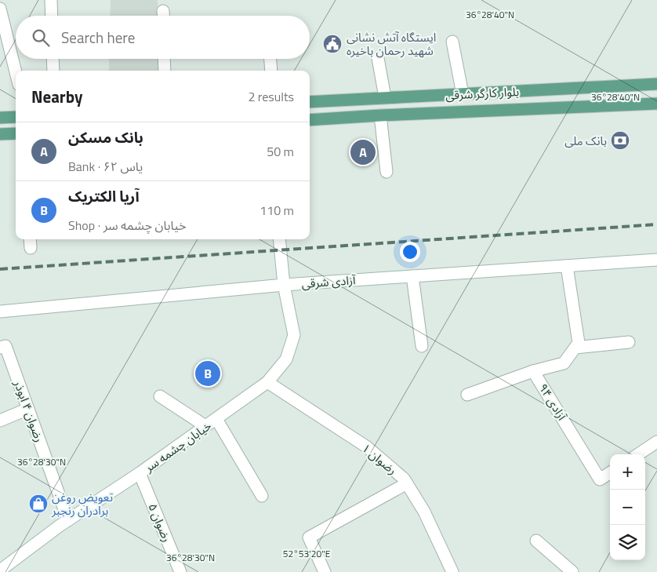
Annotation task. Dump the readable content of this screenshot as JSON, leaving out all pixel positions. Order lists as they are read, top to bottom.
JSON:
{
  "streets": {
    "main road": ["بلوار کارگر شرقی"],
    "street": [
      "آزادی شرقی",
      "آزادی ۹۴",
      "رضوان ۴ ابوذر",
      "خیابان چشمه سر",
      "رضوان ۱",
      "رضوان ۵"
    ]
  },
  "crossings": [
    ["آزادی شرقی", "خیابان چشمه سر"],
    ["رضوان ۴ ابوذر", "خیابان چشمه سر"],
    ["خیابان چشمه سر", "رضوان ۱"],
    ["خیابان چشمه سر", "رضوان ۵"]
  ],
  "places": {
    "public building": ["ایستگاه آتش نشانی شهید رحمان باخیره"],
    "bank": ["بانک ملی"],
    "shop": ["تعویض روغن برادران رنجبر"]
  },
  "page": {
    "search": "Search here",
    "heading": ["Nearby", "2 results"],
    "list": [
      {
        "mark": "A",
        "name": "بانک مسکن",
        "note": "Bank · یاس ۶۲",
        "value": "50 m"
      },
      {
        "mark": "B",
        "name": "آریا الکتریک",
        "note": "Shop · خیابان چشمه سر",
        "value": "110 m"
      }
    ],
    "pins": ["A", "B"],
    "map_buttons": ["+", "−"]
  },
  "coordinates": ["36°28'40\"N", "36°28'30\"N", "52°53'20\"E"]
}
